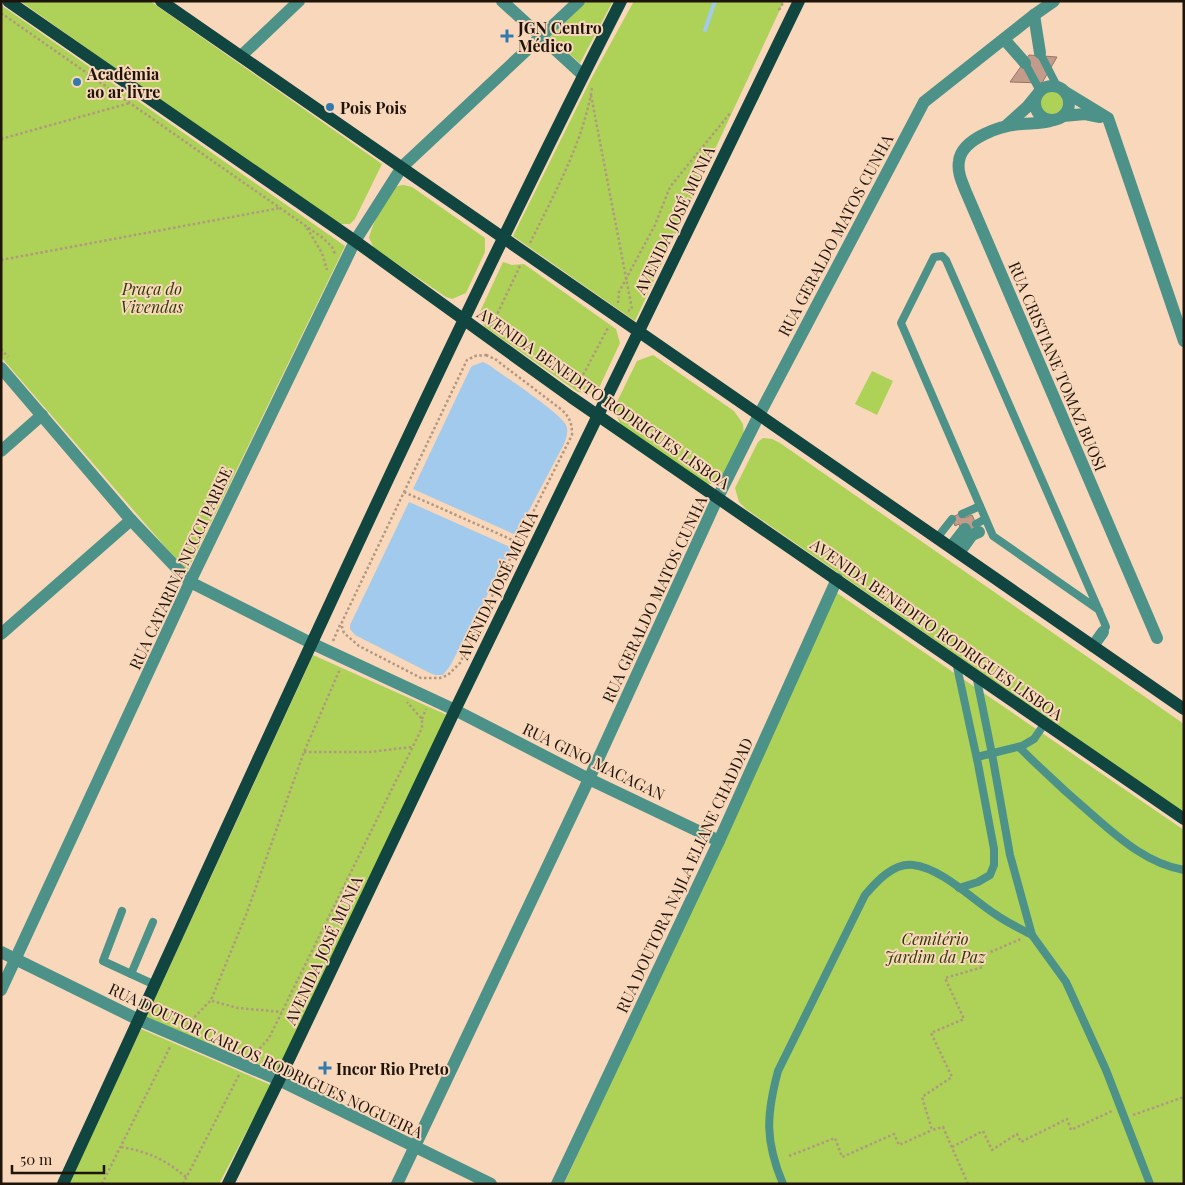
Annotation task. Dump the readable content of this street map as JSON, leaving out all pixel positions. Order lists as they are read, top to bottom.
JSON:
{
  "streets": {
    "main road": ["AVENIDA JOSÉ MUNIA", "AVENIDA BENEDITO RODRIGUES LISBOA"],
    "street": [
      "RUA GERALDO MATOS CUNHA",
      "RUA CRISTIANE TOMAZ BUOSI",
      "RUA CATARINA NUCCI PARISE",
      "RUA GINO MACAGAN",
      "RUA DOUTORA NAJLA ELIANE CHADDAD",
      "RUA DOUTOR CARLOS RODRIGUES NOGUEIRA"
    ]
  },
  "crossings": [
    ["AVENIDA JOSÉ MUNIA", "AVENIDA BENEDITO RODRIGUES LISBOA"],
    ["AVENIDA JOSÉ MUNIA", "RUA GINO MACAGAN"],
    ["AVENIDA JOSÉ MUNIA", "RUA DOUTOR CARLOS RODRIGUES NOGUEIRA"],
    ["RUA GERALDO MATOS CUNHA", "AVENIDA BENEDITO RODRIGUES LISBOA"],
    ["RUA GERALDO MATOS CUNHA", "RUA GINO MACAGAN"],
    ["RUA GERALDO MATOS CUNHA", "RUA DOUTOR CARLOS RODRIGUES NOGUEIRA"],
    ["AVENIDA BENEDITO RODRIGUES LISBOA", "RUA CATARINA NUCCI PARISE"],
    ["AVENIDA BENEDITO RODRIGUES LISBOA", "RUA DOUTORA NAJLA ELIANE CHADDAD"],
    ["RUA CATARINA NUCCI PARISE", "RUA GINO MACAGAN"],
    ["RUA CATARINA NUCCI PARISE", "RUA DOUTOR CARLOS RODRIGUES NOGUEIRA"],
    ["RUA GINO MACAGAN", "RUA DOUTORA NAJLA ELIANE CHADDAD"]
  ],
  "parks": ["Praça do Vivendas", "Cemitério Jardim da Paz"],
  "places": {
    "health": ["JGN Centro Médico", "Incor Rio Preto"],
    "other": ["Acadêmia ao ar livre", "Pois Pois"]
  },
  "scale_bar": "50 m"
}
